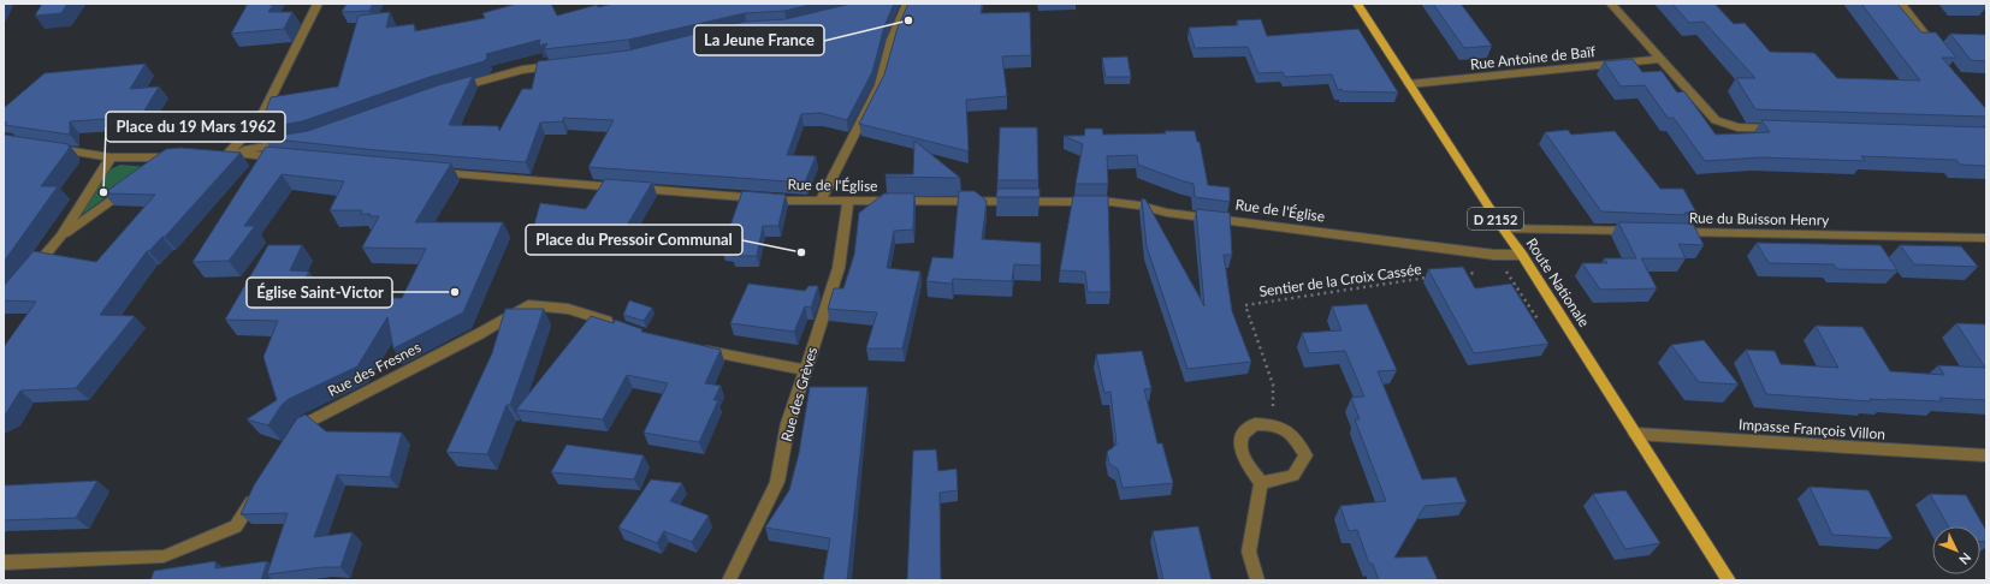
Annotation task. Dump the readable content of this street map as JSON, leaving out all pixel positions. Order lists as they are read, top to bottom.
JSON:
{
  "streets": {
    "main road": ["D 2152", "Route Nationale"],
    "street": [
      "Rue Antoine de Baïf",
      "Rue de l'Église",
      "Rue du Buisson Henry",
      "Rue des Fresnes",
      "Rue des Grèves",
      "Impasse François Villon"
    ],
    "path": ["Sentier de la Croix Cassée"]
  },
  "crossings": [
    ["Rue Antoine de Baïf", "Route Nationale"],
    ["Rue de l'Église", "Route Nationale"],
    ["Rue de l'Église", "Rue des Grèves"],
    ["Route Nationale", "Impasse François Villon"]
  ],
  "places": [
    "La Jeune France",
    "Place du 19 Mars 1962",
    "Place du Pressoir Communal",
    "Église Saint-Victor"
  ],
  "north": "bottom right"
}
